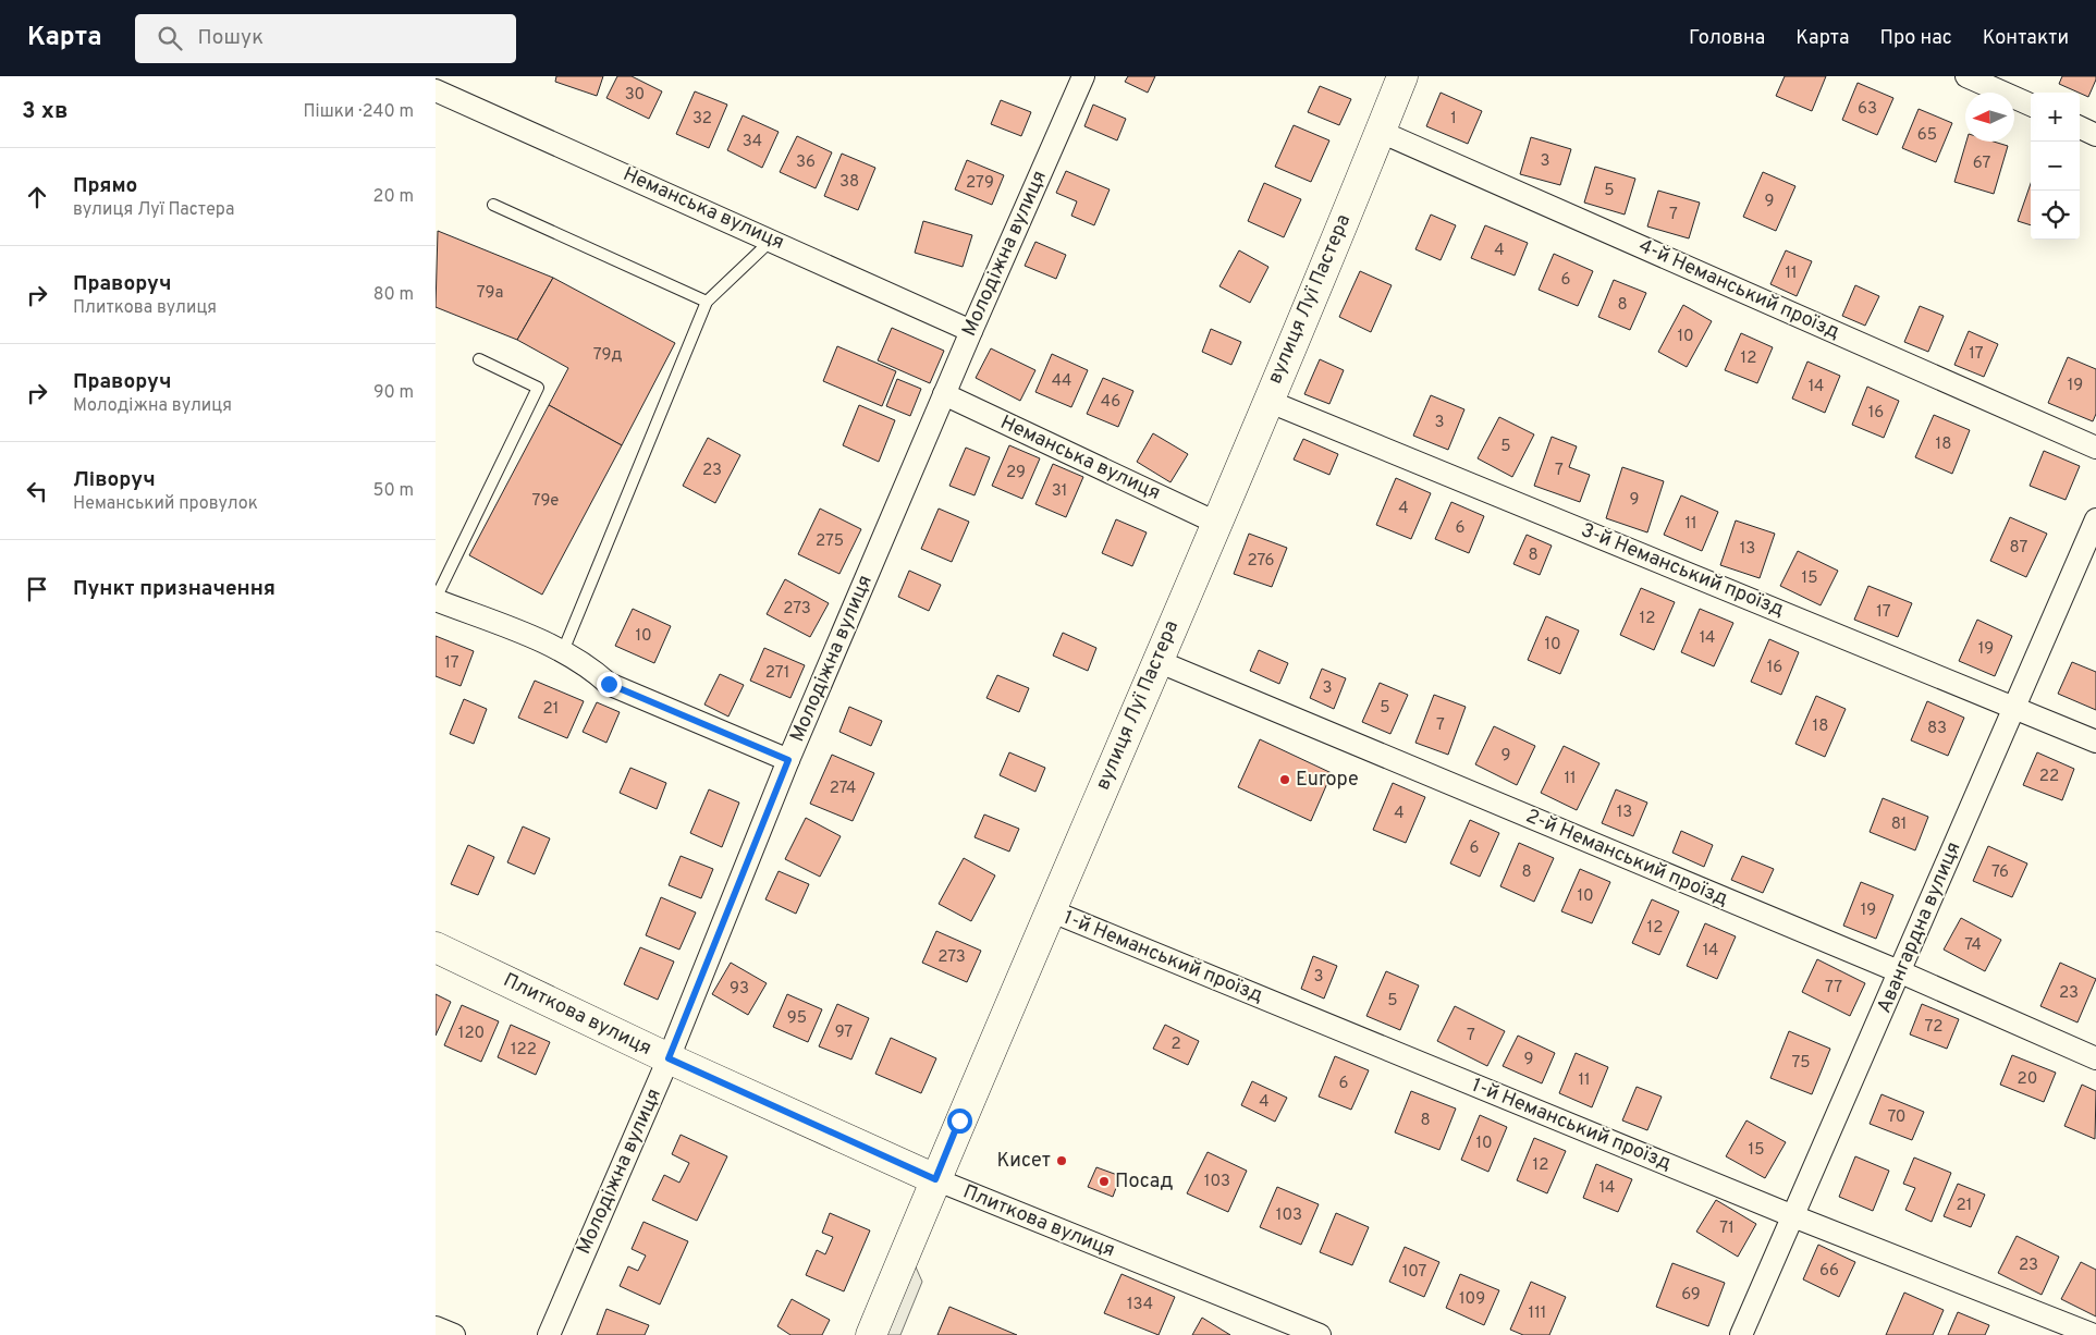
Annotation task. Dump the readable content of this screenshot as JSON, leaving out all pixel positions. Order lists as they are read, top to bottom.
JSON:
{
  "streets": {
    "street": [
      "Неманська вулиця",
      "Молодіжна вулиця",
      "4-й Неманський проїзд",
      "вулиця Луї Пастера",
      "3-й Неманський проїзд",
      "2-й Неманський проїзд",
      "Авангардна вулиця",
      "1-й Неманський проїзд",
      "Плиткова вулиця"
    ]
  },
  "crossings": [
    ["Неманська вулиця", "Молодіжна вулиця"],
    ["Неманська вулиця", "вулиця Луї Пастера"],
    ["Молодіжна вулиця", "Плиткова вулиця"],
    ["4-й Неманський проїзд", "вулиця Луї Пастера"],
    ["вулиця Луї Пастера", "3-й Неманський проїзд"],
    ["вулиця Луї Пастера", "2-й Неманський проїзд"],
    ["вулиця Луї Пастера", "1-й Неманський проїзд"],
    ["вулиця Луї Пастера", "Плиткова вулиця"],
    ["3-й Неманський проїзд", "Авангардна вулиця"],
    ["2-й Неманський проїзд", "Авангардна вулиця"],
    ["Авангардна вулиця", "1-й Неманський проїзд"]
  ],
  "places": ["Europe", "Кисет", "Посад"],
  "house_numbers": [
    "30",
    "63",
    "32",
    "1",
    "65",
    "34",
    "3",
    "36",
    "67",
    "38",
    "279",
    "5",
    "9",
    "7",
    "4",
    "11",
    "6",
    "79а",
    "8",
    "10",
    "17",
    "79д",
    "12",
    "44",
    "19",
    "14",
    "46",
    "16",
    "3",
    "18",
    "5",
    "23",
    "7",
    "29",
    "31",
    "9",
    "79е",
    "4",
    "11",
    "6",
    "275",
    "87",
    "13",
    "8",
    "276",
    "15",
    "273",
    "17",
    "12",
    "10",
    "14",
    "10",
    "19",
    "17",
    "16",
    "271",
    "3",
    "5",
    "21",
    "7",
    "18",
    "83",
    "9",
    "22",
    "11",
    "274",
    "13",
    "4",
    "81",
    "6",
    "8",
    "76",
    "10",
    "19",
    "12",
    "74",
    "14",
    "273",
    "3",
    "77",
    "93",
    "23",
    "5",
    "95",
    "72",
    "97",
    "120",
    "7",
    "2",
    "122",
    "9",
    "75",
    "20",
    "11",
    "6",
    "4",
    "70",
    "8",
    "10",
    "15",
    "12",
    "103",
    "14",
    "21",
    "103",
    "71",
    "23",
    "66",
    "107",
    "69",
    "109",
    "134",
    "111"
  ],
  "north": "left",
  "page": {
    "header": "Карта",
    "search": "Пошук",
    "nav": [
      "Головна",
      "Карта",
      "Про нас",
      "Контакти"
    ],
    "heading": ["3 хв", "Пішки · 240 m"],
    "map_buttons": ["+", "−"],
    "list": [
      ["Прямо", "вулиця Луї Пастера", "20 m"],
      ["Праворуч", "Плиткова вулиця", "80 m"],
      ["Праворуч", "Молодіжна вулиця", "90 m"],
      ["Ліворуч", "Неманський провулок", "50 m"],
      "Пункт призначення"
    ]
  }
}
